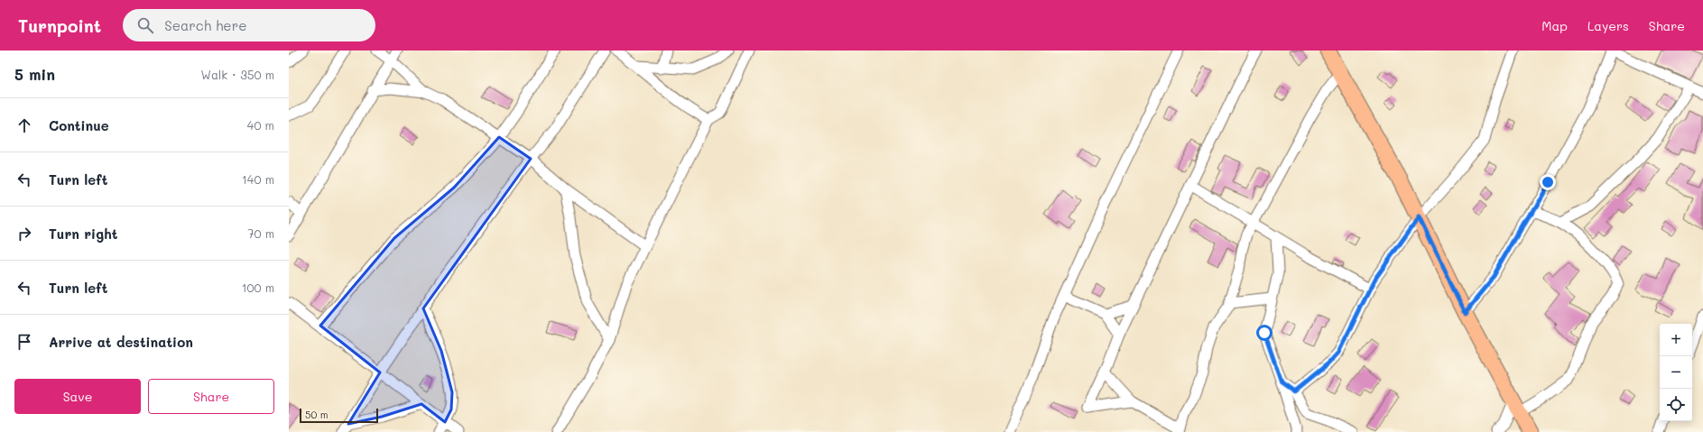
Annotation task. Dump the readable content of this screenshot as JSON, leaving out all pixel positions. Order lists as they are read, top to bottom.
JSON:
{
  "scale_bar": "50 m",
  "page": {
    "header": "Turnpoint",
    "search": "Search here",
    "nav": ["Map", "Layers", "Share"],
    "heading": ["5 min", "Walk · 350 m"],
    "list": [
      ["Continue", "40 m"],
      ["Turn left", "140 m"],
      ["Turn right", "70 m"],
      ["Turn left", "100 m"],
      "Arrive at destination"
    ],
    "map_buttons": ["+", "−"],
    "buttons": ["Save", "Share"],
    "scale": "50 m"
  }
}
